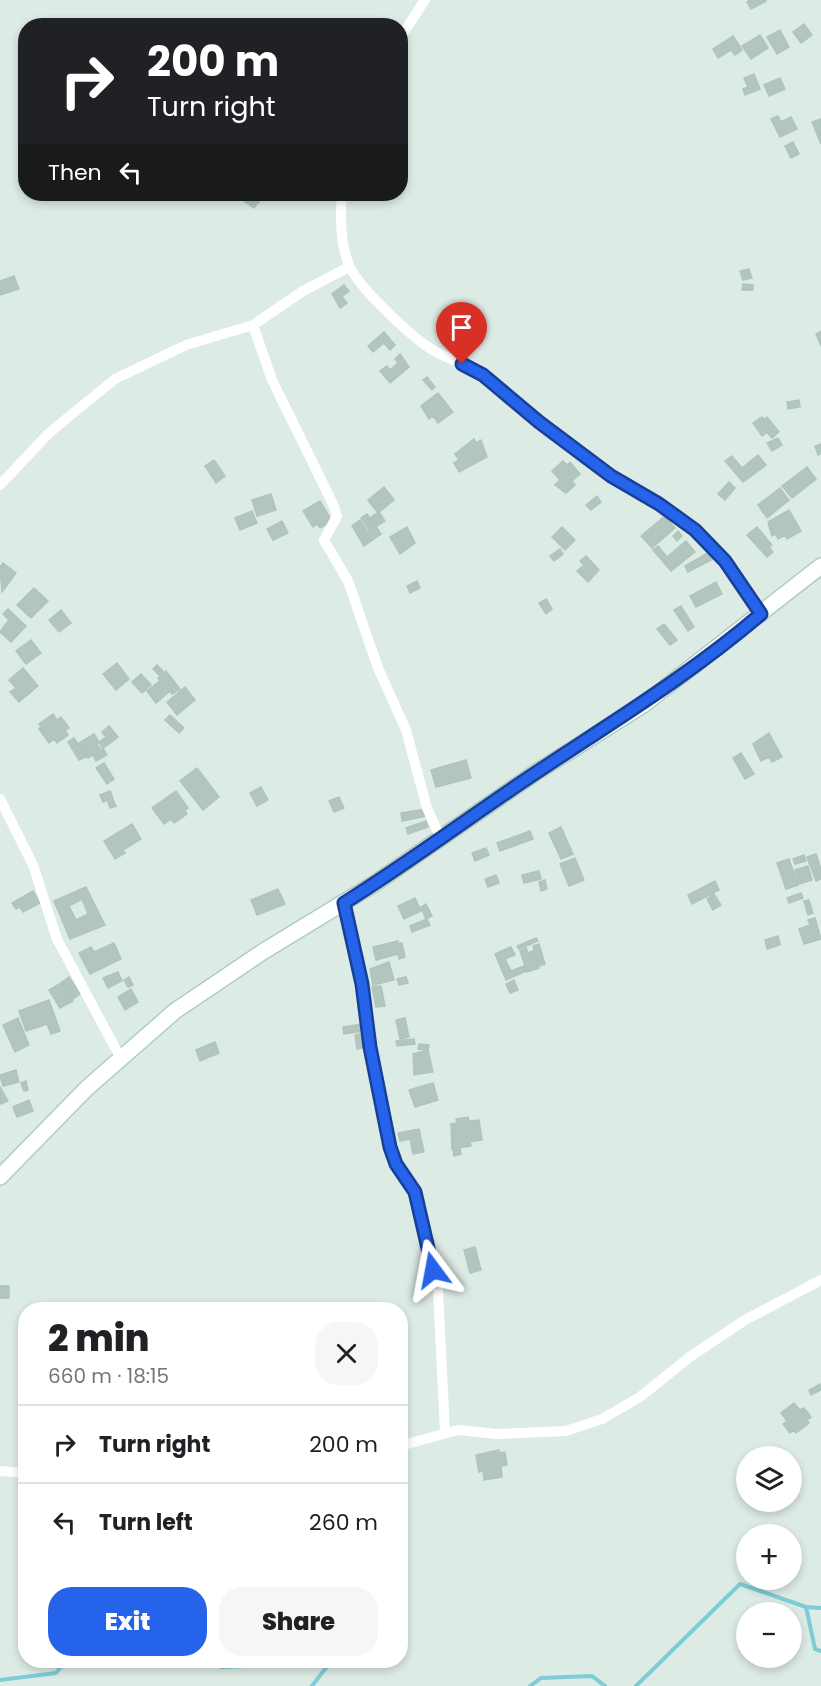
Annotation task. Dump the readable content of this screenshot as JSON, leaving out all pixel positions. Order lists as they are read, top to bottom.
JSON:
{
  "page": {
    "turn": ["200 m", "Turn right"],
    "then": "Then",
    "heading": ["2 min", "660 m · 18:15"],
    "list": [
      {
        "name": "Turn right",
        "value": "200 m"
      },
      {
        "name": "Turn left",
        "value": "260 m"
      }
    ],
    "map_buttons": ["+", "−"],
    "buttons": ["Exit", "Share"]
  }
}
